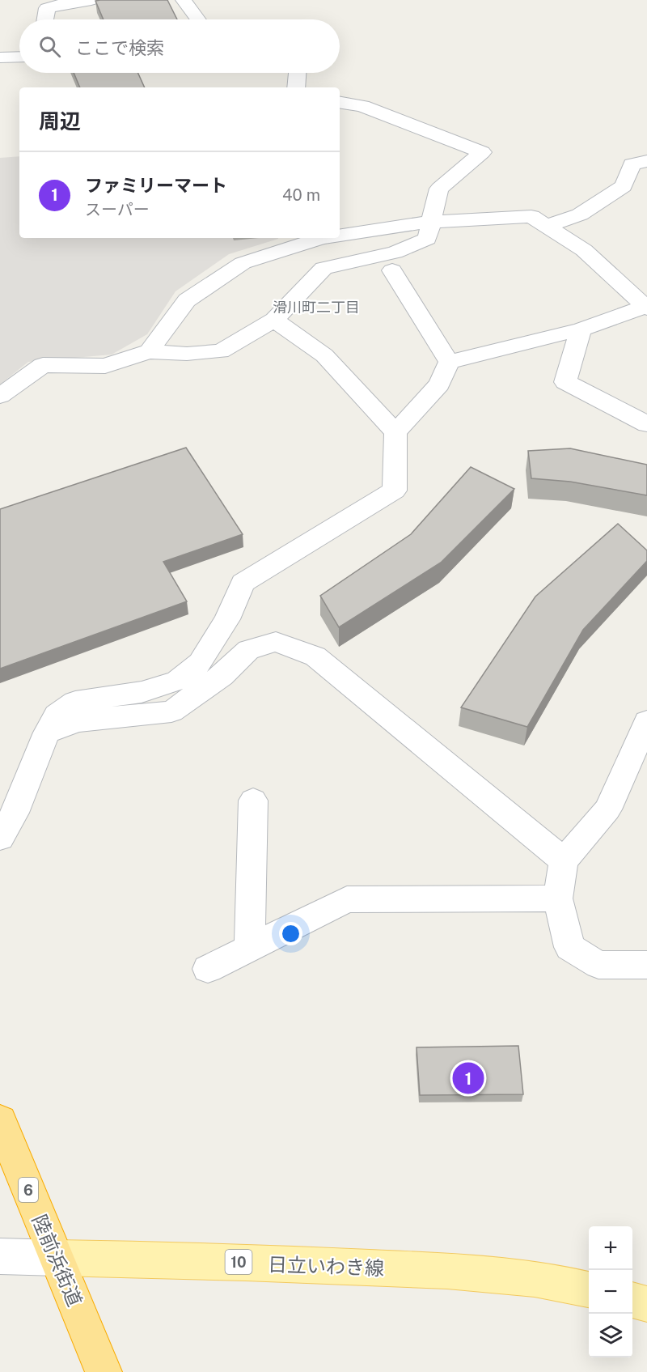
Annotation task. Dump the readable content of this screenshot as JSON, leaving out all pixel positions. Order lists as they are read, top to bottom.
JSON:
{
  "streets": {
    "highway": ["6", "陸前浜街道"],
    "main road": ["10", "日立いわき線"]
  },
  "crossings": [
    ["陸前浜街道", "日立いわき線"]
  ],
  "districts": ["滑川町二丁目"],
  "page": {
    "search": "ここで検索",
    "heading": "周辺",
    "list": [
      {
        "mark": "1",
        "name": "ファミリーマート",
        "note": "スーパー",
        "value": "40 m"
      }
    ],
    "pins": "1",
    "map_buttons": ["+", "−"]
  }
}
